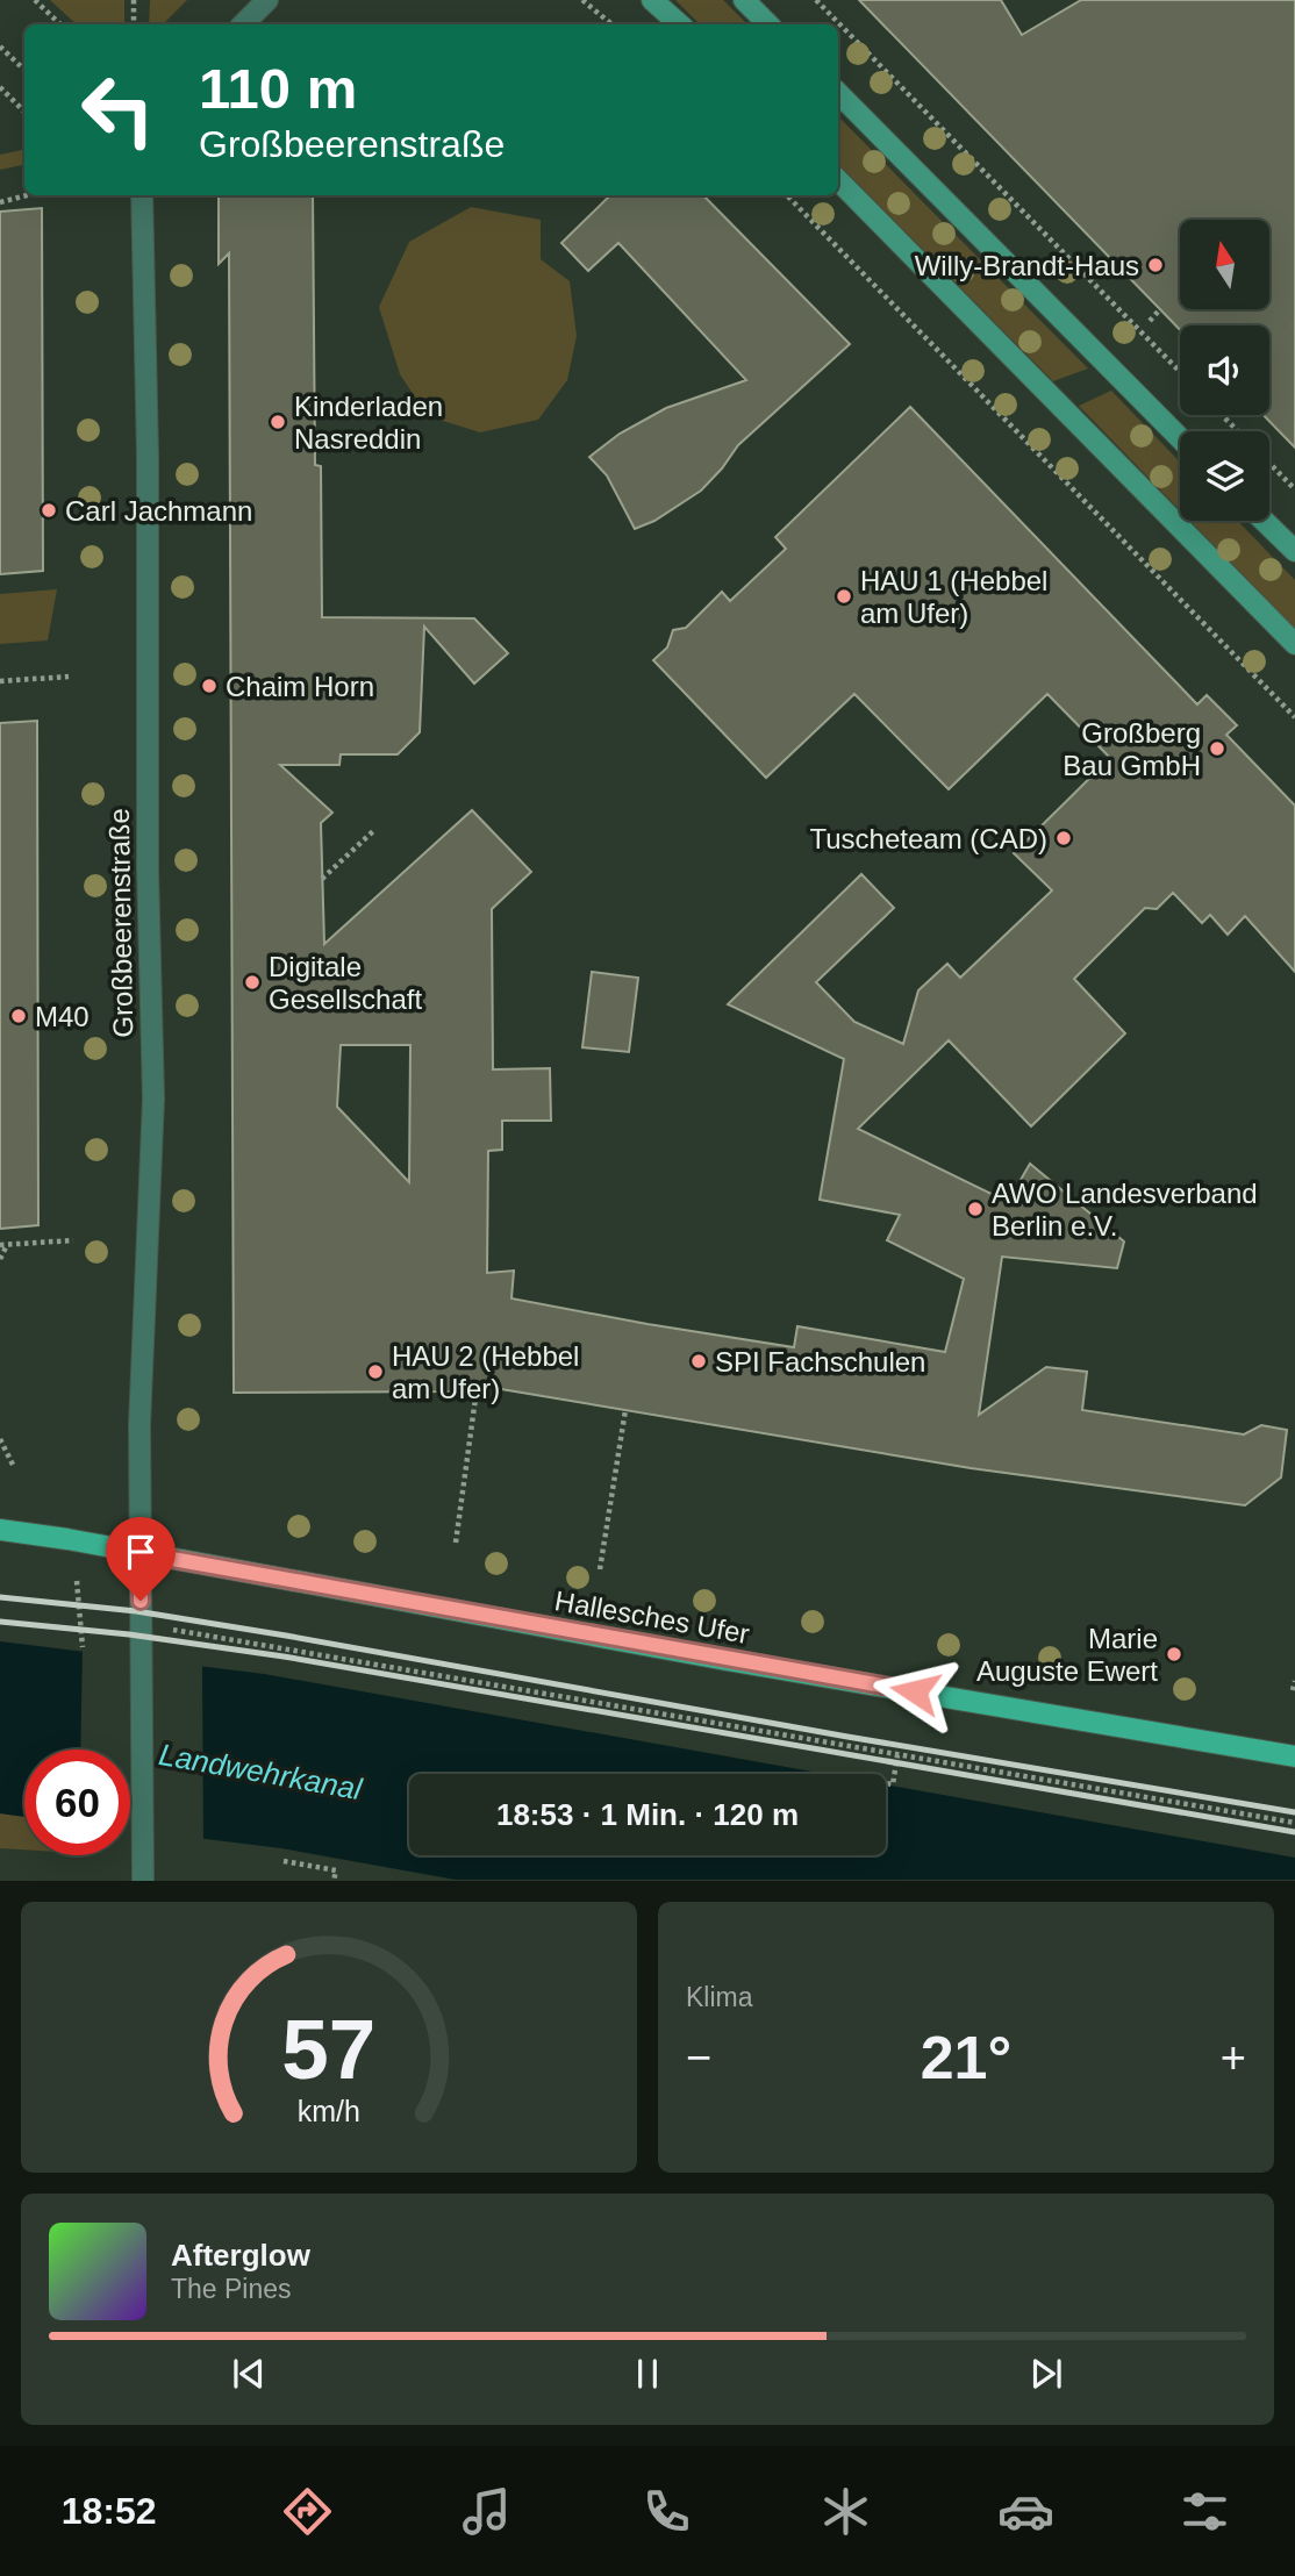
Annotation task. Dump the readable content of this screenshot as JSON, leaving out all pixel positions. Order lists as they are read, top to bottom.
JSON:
{
  "streets": {
    "main road": ["Hallesches Ufer"],
    "street": ["Großbeerenstraße"]
  },
  "crossings": [
    ["Großbeerenstraße", "Hallesches Ufer"]
  ],
  "water": ["Landwehrkanal"],
  "places": [
    "Willy-Brandt-Haus",
    "Kinderladen Nasreddin",
    "Carl Jachmann",
    "HAU 1 (Hebbel am Ufer)",
    "Chaim Horn",
    "Großberg Bau GmbH",
    "Tuscheteam (CAD)",
    "Digitale Gesellschaft",
    "M40",
    "AWO Landesverband Berlin e.V.",
    "SPI Fachschulen",
    "HAU 2 (Hebbel am Ufer)",
    "Marie Auguste Ewert"
  ],
  "north": "top",
  "page": {
    "turn": ["110 m", "Großbeerenstraße"],
    "limit": "60",
    "trip": "18:53 · 1 Min. · 120 m",
    "tile": "Klima",
    "heat": ["−", "21°", "+"],
    "song": ["Afterglow", "The Pines"],
    "tabs": "18:52",
    "gauge": ["57", "km/h"]
  }
}
